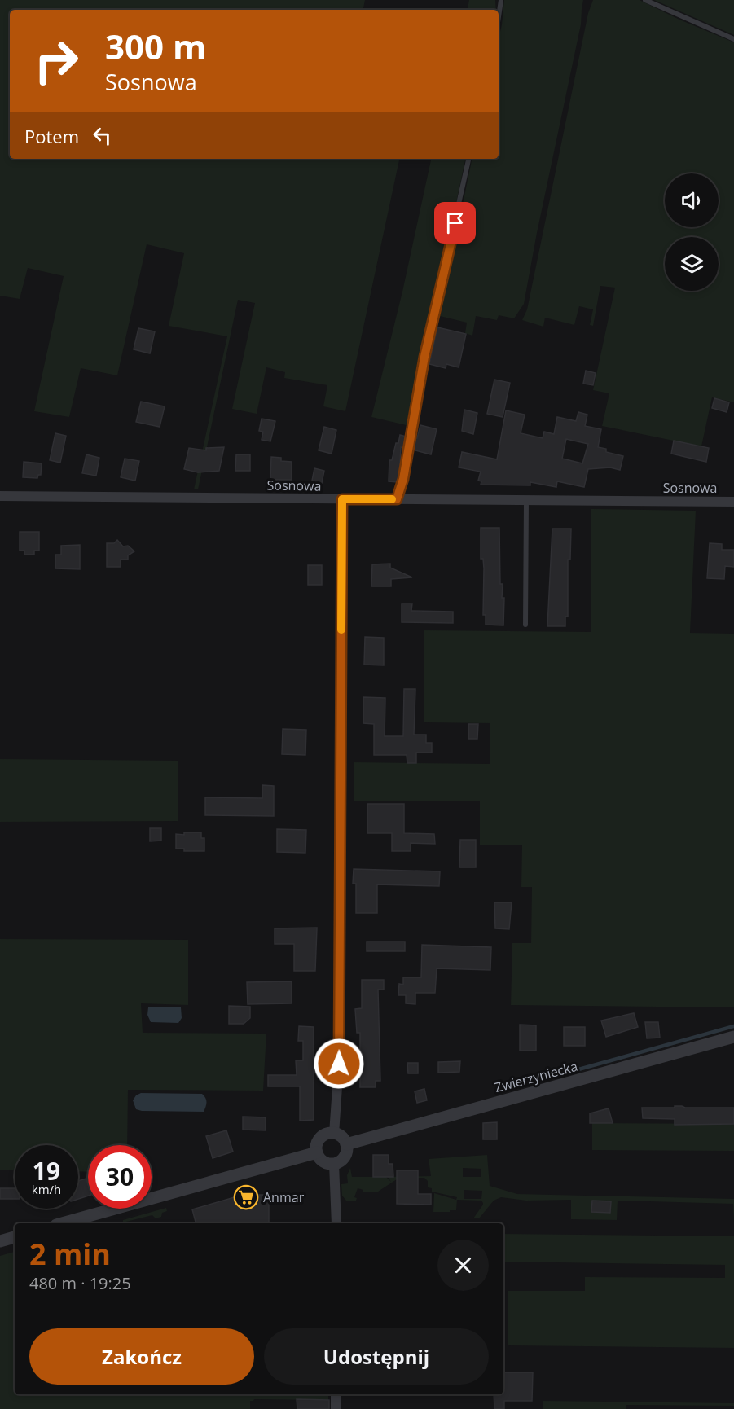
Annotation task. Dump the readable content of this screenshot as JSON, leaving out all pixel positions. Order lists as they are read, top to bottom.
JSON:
{
  "streets": {
    "street": ["Sosnowa", "Zwierzyniecka"]
  },
  "places": {
    "supermarket": ["Anmar"]
  },
  "page": {
    "turn": ["300 m", "Sosnowa"],
    "then": "Potem",
    "speed": "19 km/h",
    "limit": "30",
    "heading": ["2 min", "480 m · 19:25"],
    "buttons": ["Zakończ", "Udostępnij"]
  }
}
